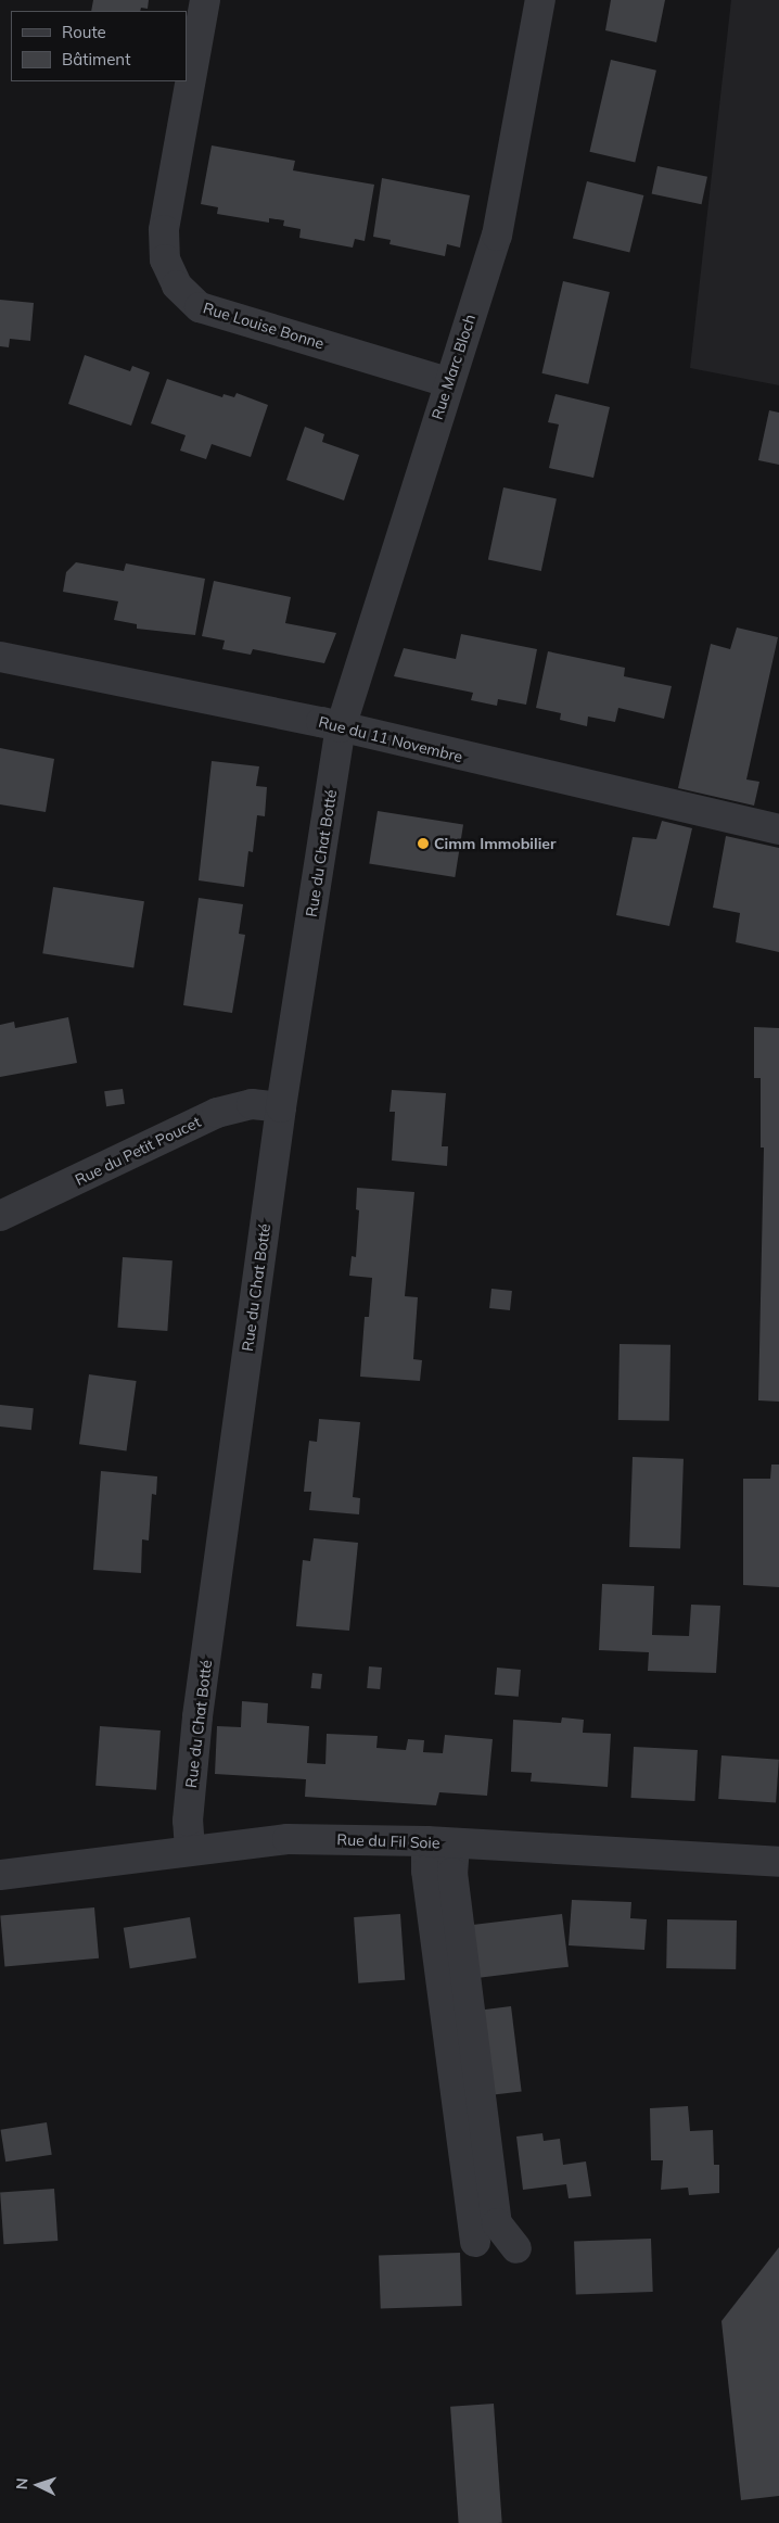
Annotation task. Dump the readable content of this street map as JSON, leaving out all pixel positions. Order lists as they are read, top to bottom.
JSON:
{
  "streets": {
    "street": [
      "Rue Louise Bonne",
      "Rue Marc Bloch",
      "Rue du 11 Novembre",
      "Rue du Chat Botté",
      "Rue du Petit Poucet",
      "Rue du Fil Soie"
    ]
  },
  "crossings": [
    ["Rue Louise Bonne", "Rue Marc Bloch"],
    ["Rue Marc Bloch", "Rue du 11 Novembre"],
    ["Rue Marc Bloch", "Rue du Chat Botté"],
    ["Rue du 11 Novembre", "Rue du Chat Botté"],
    ["Rue du Chat Botté", "Rue du Petit Poucet"],
    ["Rue du Chat Botté", "Rue du Fil Soie"]
  ],
  "places": ["Cimm Immobilier"],
  "legend": ["Route", "Bâtiment"],
  "north": "left"
}
